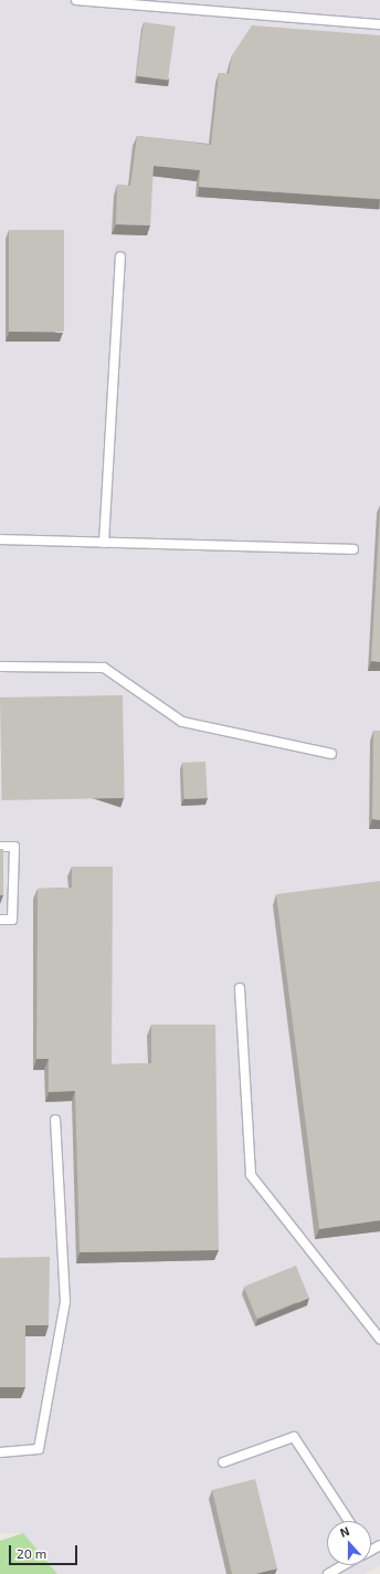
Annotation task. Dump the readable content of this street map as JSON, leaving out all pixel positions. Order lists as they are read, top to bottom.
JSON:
{
  "scale_bar": "20 m",
  "north": "top"
}
